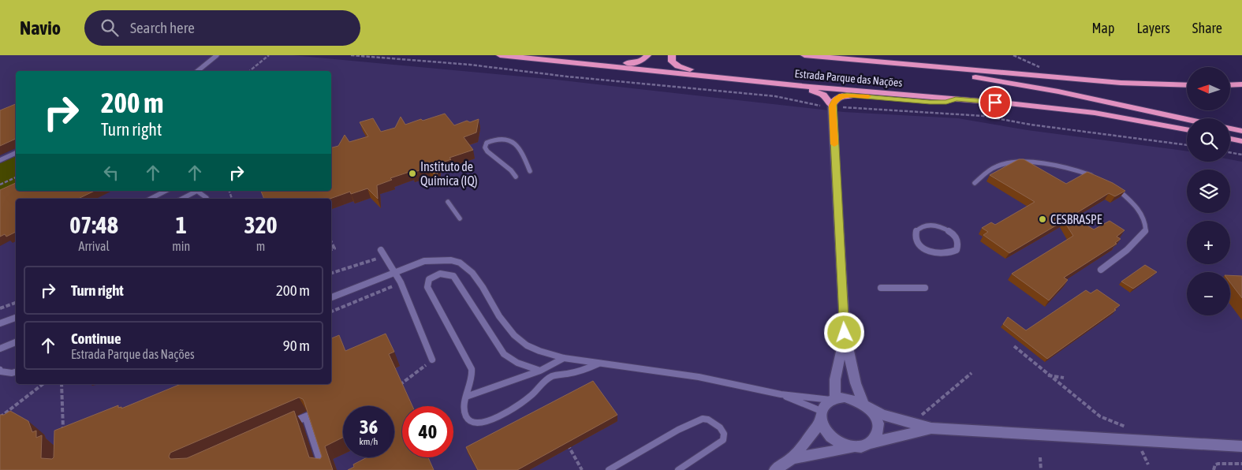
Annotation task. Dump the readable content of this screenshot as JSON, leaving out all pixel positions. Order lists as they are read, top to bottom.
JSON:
{
  "streets": {
    "highway": ["Estrada Parque das Nações"]
  },
  "places": ["Instituto de Química (IQ)", "CESBRASPE"],
  "north": "left",
  "page": {
    "header": "Navio",
    "search": "Search here",
    "nav": ["Map", "Layers", "Share"],
    "map_buttons": ["+", "−"],
    "turn": ["200 m", "Turn right"],
    "eta": [
      "07:48",
      "Arrival",
      "1",
      "min",
      "320",
      "m"
    ],
    "list": [
      {
        "name": "Turn right",
        "value": "200 m"
      },
      {
        "name": "Continue",
        "note": "Estrada Parque das Nações",
        "value": "90 m"
      }
    ],
    "speed": "36 km/h",
    "limit": "40"
  }
}
